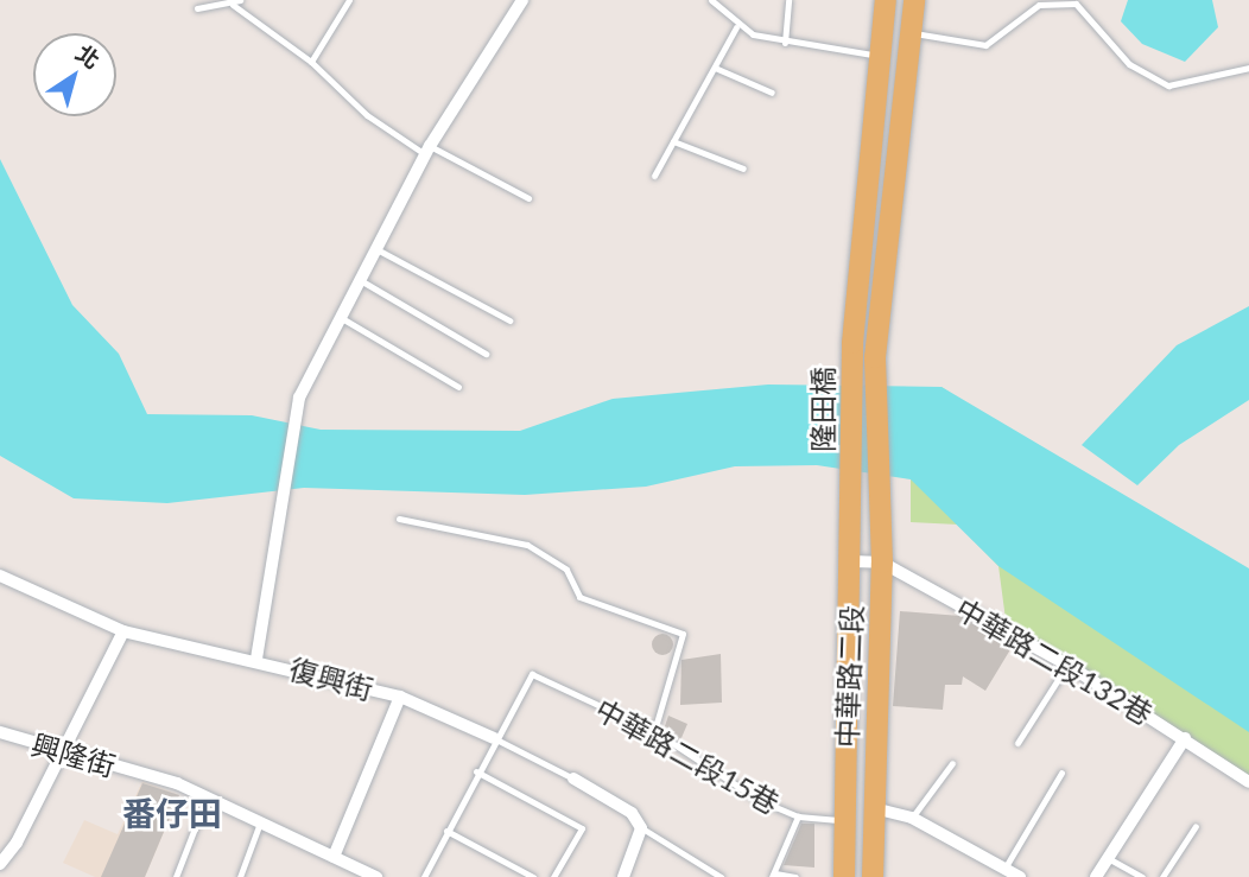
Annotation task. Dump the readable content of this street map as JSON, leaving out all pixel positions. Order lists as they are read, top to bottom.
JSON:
{
  "streets": {
    "main road": ["隆田橋", "中華路二段"],
    "street": ["中華路二段132巷", "復興街", "興隆街"],
    "lane": ["中華路二段15巷"]
  },
  "crossings": [
    ["隆田橋", "中華路二段"],
    ["中華路二段132巷", "中華路二段"],
    ["中華路二段", "中華路二段15巷"],
    ["復興街", "中華路二段15巷"]
  ],
  "districts": ["番仔田"],
  "north": "top right"
}
